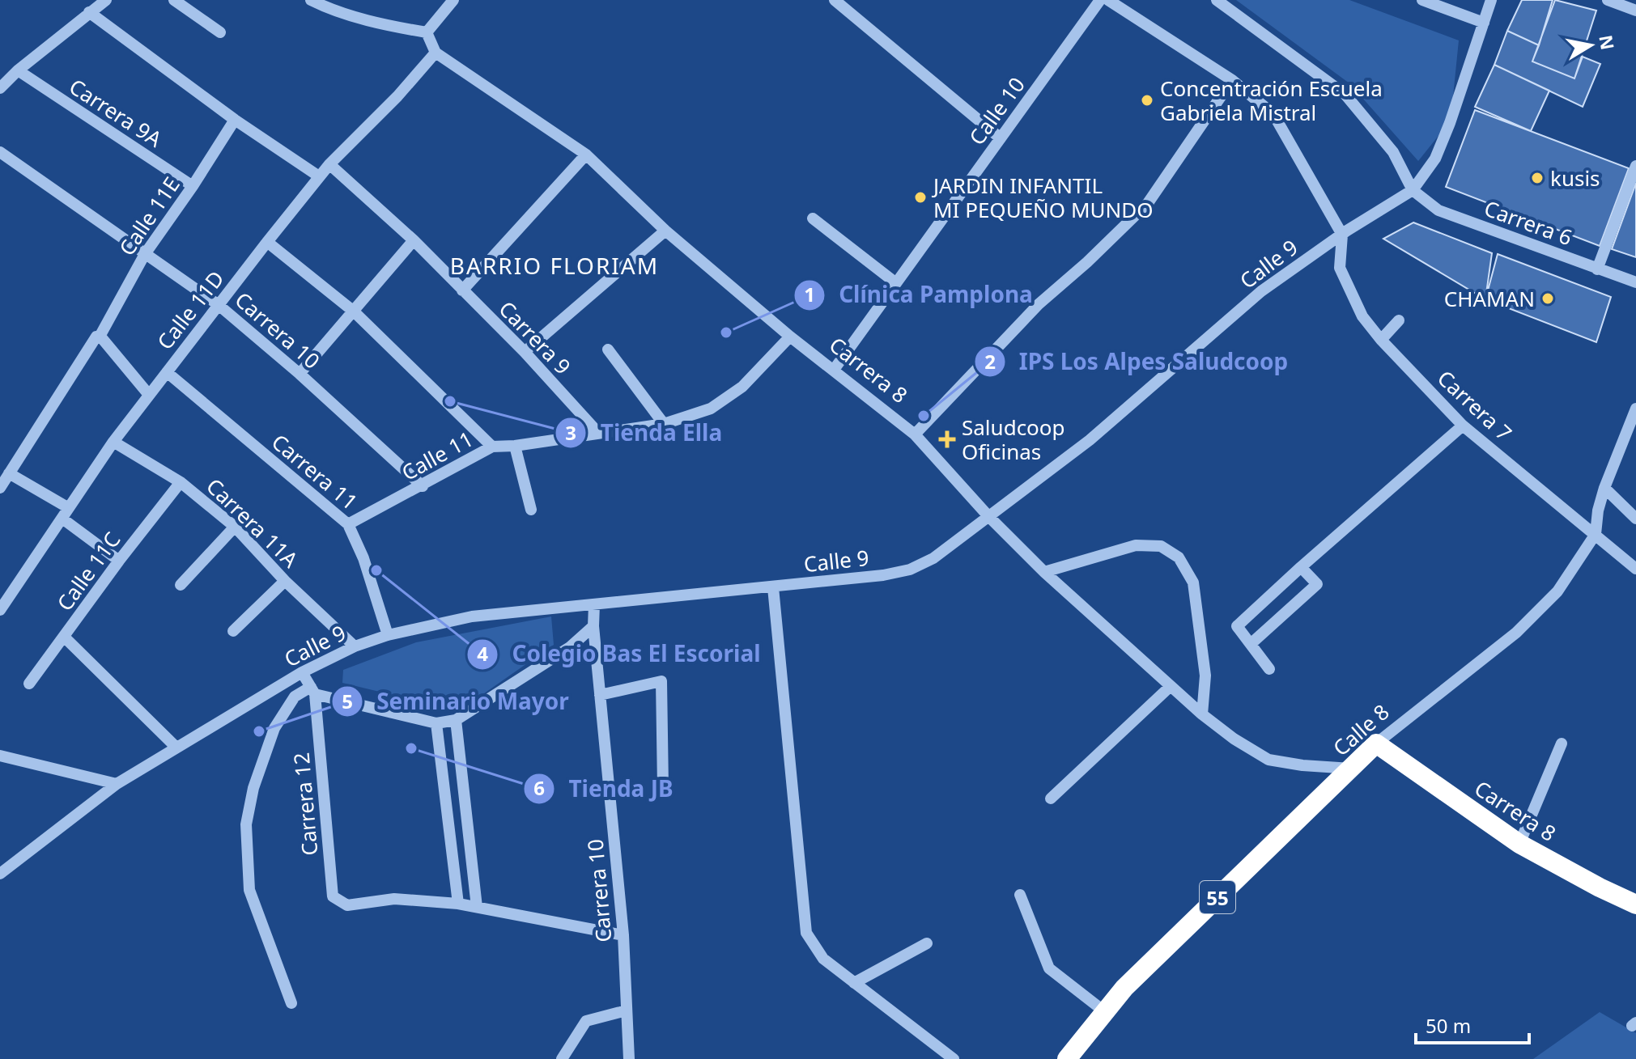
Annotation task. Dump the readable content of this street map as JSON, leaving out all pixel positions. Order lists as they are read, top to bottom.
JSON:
{
  "streets": {
    "highway": ["Carrera 8", "Calle 8", "55"],
    "street": [
      "Calle 10",
      "Carrera 9A",
      "Calle 11E",
      "Carrera 6",
      "Calle 9",
      "Calle 11D",
      "Carrera 10",
      "Carrera 9",
      "Carrera 7",
      "Calle 11",
      "Carrera 11",
      "Carrera 11A",
      "Calle 11C",
      "Carrera 12"
    ]
  },
  "crossings": [
    ["Calle 10", "Carrera 8"],
    ["Carrera 9A", "Calle 11E"],
    ["Calle 11E", "Carrera 10"],
    ["Carrera 6", "Calle 9"],
    ["Calle 9", "Carrera 10"],
    ["Calle 9", "Carrera 8"],
    ["Calle 9", "Carrera 7"],
    ["Calle 9", "Carrera 11"],
    ["Calle 9", "Carrera 11A"],
    ["Calle 9", "Carrera 12"],
    ["Calle 11D", "Carrera 10"],
    ["Calle 11D", "Carrera 9"],
    ["Calle 11D", "Carrera 8"],
    ["Calle 11D", "Carrera 11"],
    ["Calle 11D", "Carrera 11A"],
    ["Carrera 10", "Calle 11"],
    ["Carrera 9", "Calle 11"],
    ["Carrera 8", "Calle 11"],
    ["Carrera 8", "Calle 8"],
    ["Carrera 7", "Calle 8"],
    ["Calle 11", "Carrera 11"],
    ["Carrera 11A", "Calle 11C"]
  ],
  "districts": ["BARRIO FLORIAM"],
  "places": {
    "other": [
      "Concentración Escuela Gabriela Mistral",
      "kusis",
      "JARDIN INFANTIL MI PEQUEÑO MUNDO",
      "CHAMAN",
      "Clínica Pamplona",
      "Tienda Ella",
      "IPS Los Alpes Saludcoop",
      "Colegio Bas El Escorial",
      "Seminario Mayor",
      "Tienda JB"
    ],
    "health": ["Saludcoop Oficinas"]
  },
  "scale_bar": "50 m",
  "north": "right"
}
